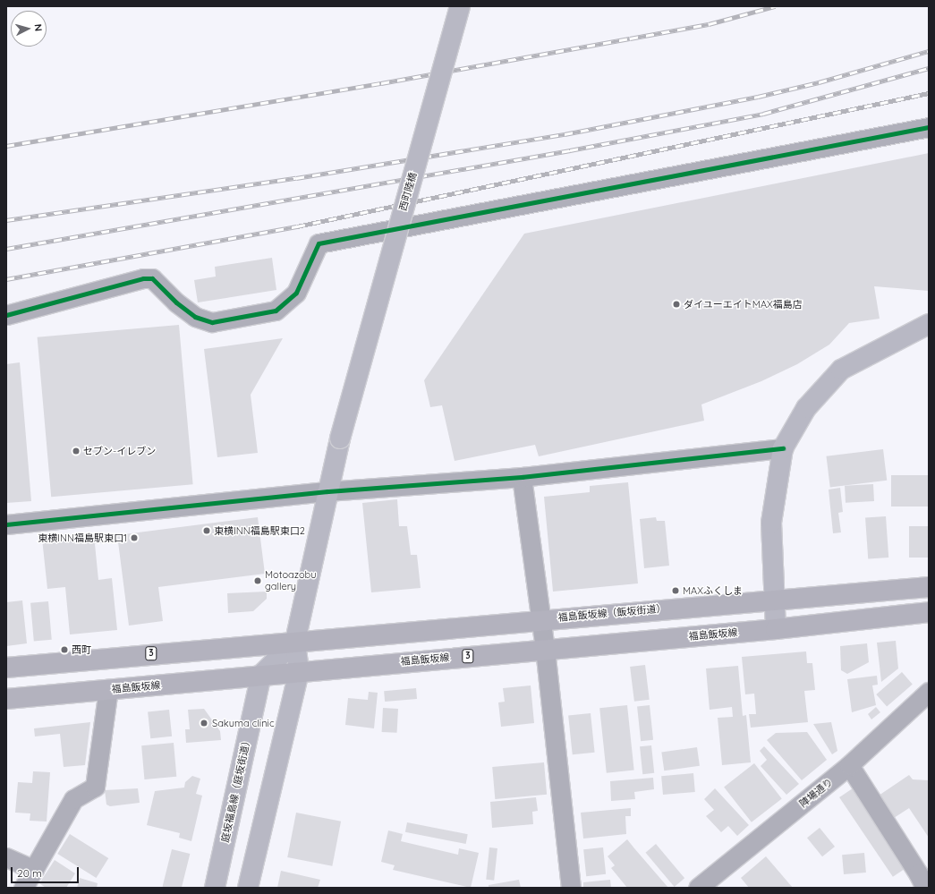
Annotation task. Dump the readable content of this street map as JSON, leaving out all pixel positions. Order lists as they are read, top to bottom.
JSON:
{
  "streets": {
    "main road": [
      "西町陸橋",
      "福島飯坂線（飯坂街道）",
      "福島飯坂線",
      "3",
      "庭坂福島線（庭坂街道）"
    ],
    "street": ["陣場通り"]
  },
  "crossings": [
    ["福島飯坂線（飯坂街道）", "3"],
    ["福島飯坂線", "庭坂福島線（庭坂街道）"]
  ],
  "places": [
    "ダイユーエイトMAX福島店",
    "セブン-イレブン",
    "東横INN福島駅東口2",
    "東横INN福島駅東口1",
    "Motoazobu gallery",
    "MAXふくしま",
    "西町",
    "Sakuma clinic"
  ],
  "scale_bar": "20 m",
  "north": "right"
}
